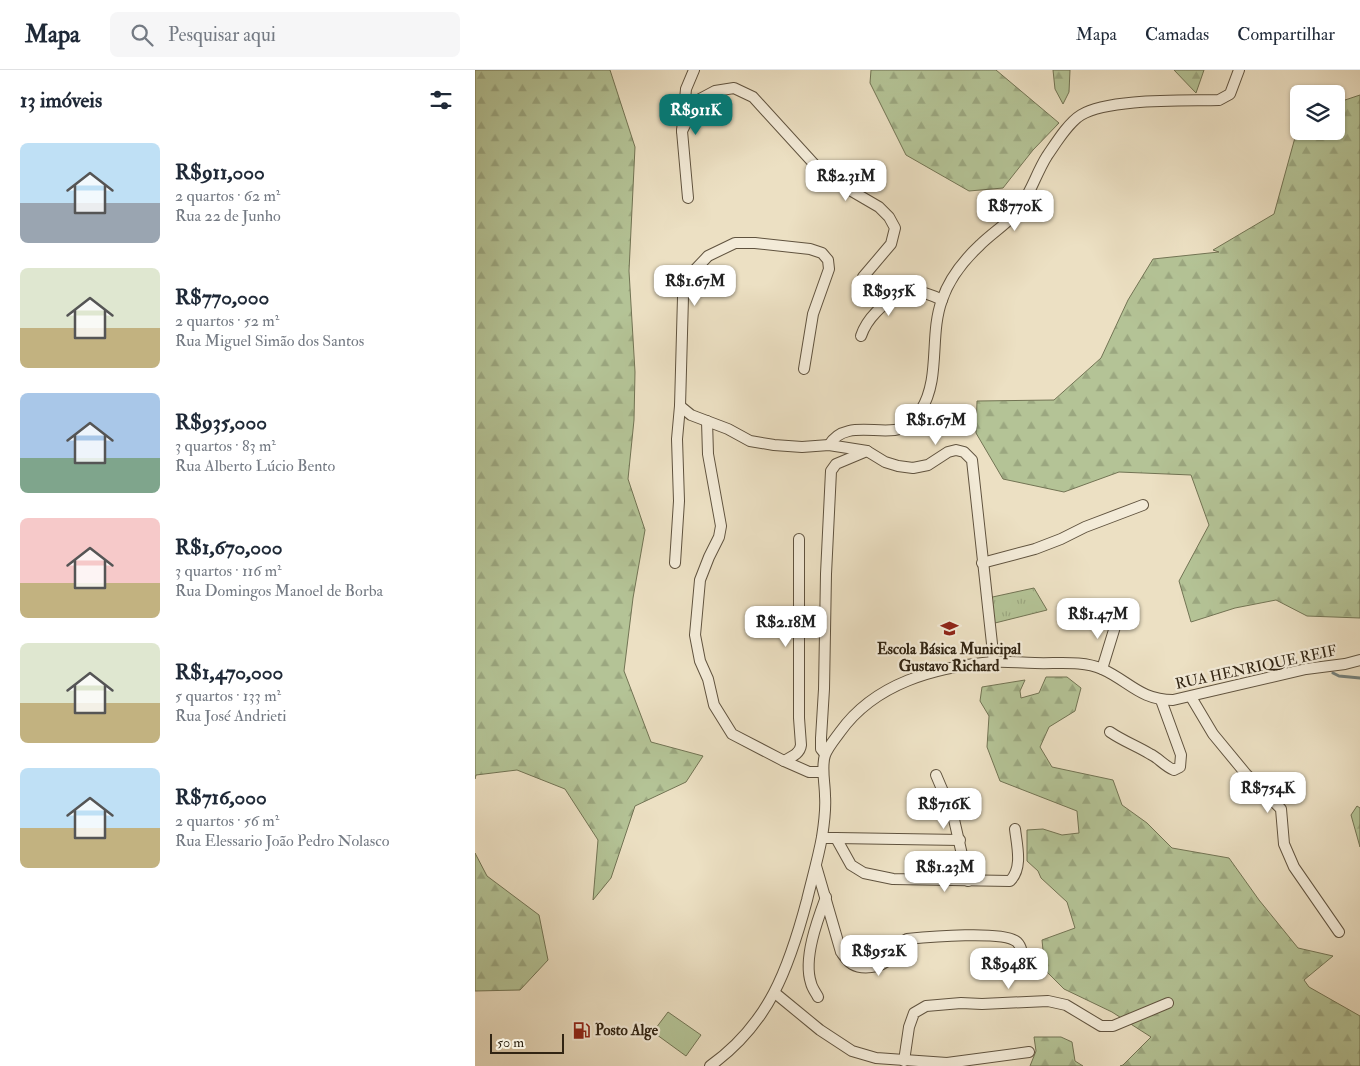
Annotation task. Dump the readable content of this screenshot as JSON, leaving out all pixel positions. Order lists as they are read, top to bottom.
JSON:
{
  "streets": {
    "street": ["RUA HENRIQUE REIF"]
  },
  "places": {
    "school or university": ["Escola Básica Municipal Gustavo Richard"],
    "fuel station": ["Posto Alge"]
  },
  "scale_bar": "50 m",
  "page": {
    "header": "Mapa",
    "search": "Pesquisar aqui",
    "nav": ["Mapa", "Camadas", "Compartilhar"],
    "heading": "13 imóveis",
    "price": [
      "R$911K",
      "R$2.31M",
      "R$770K",
      "R$1.67M",
      "R$935K",
      "R$1.67M",
      "R$1.47M",
      "R$2.18M",
      "R$754K",
      "R$716K",
      "R$1.23M",
      "R$952K",
      "R$948K"
    ],
    "list": [
      {
        "name": "R$911,000",
        "note": "2 quartos · 62 m² · Rua 22 de Junho"
      },
      {
        "name": "R$770,000",
        "note": "2 quartos · 52 m² · Rua Miguel Simão dos Santos"
      },
      {
        "name": "R$935,000",
        "note": "3 quartos · 83 m² · Rua Alberto Lúcio Bento"
      },
      {
        "name": "R$1,670,000",
        "note": "3 quartos · 116 m² · Rua Domingos Manoel de Borba"
      },
      {
        "name": "R$1,470,000",
        "note": "5 quartos · 133 m² · Rua José Andrieti"
      },
      {
        "name": "R$716,000",
        "note": "2 quartos · 56 m² · Rua Elessario João Pedro Nolasco"
      }
    ],
    "scale": "50 m"
  }
}
